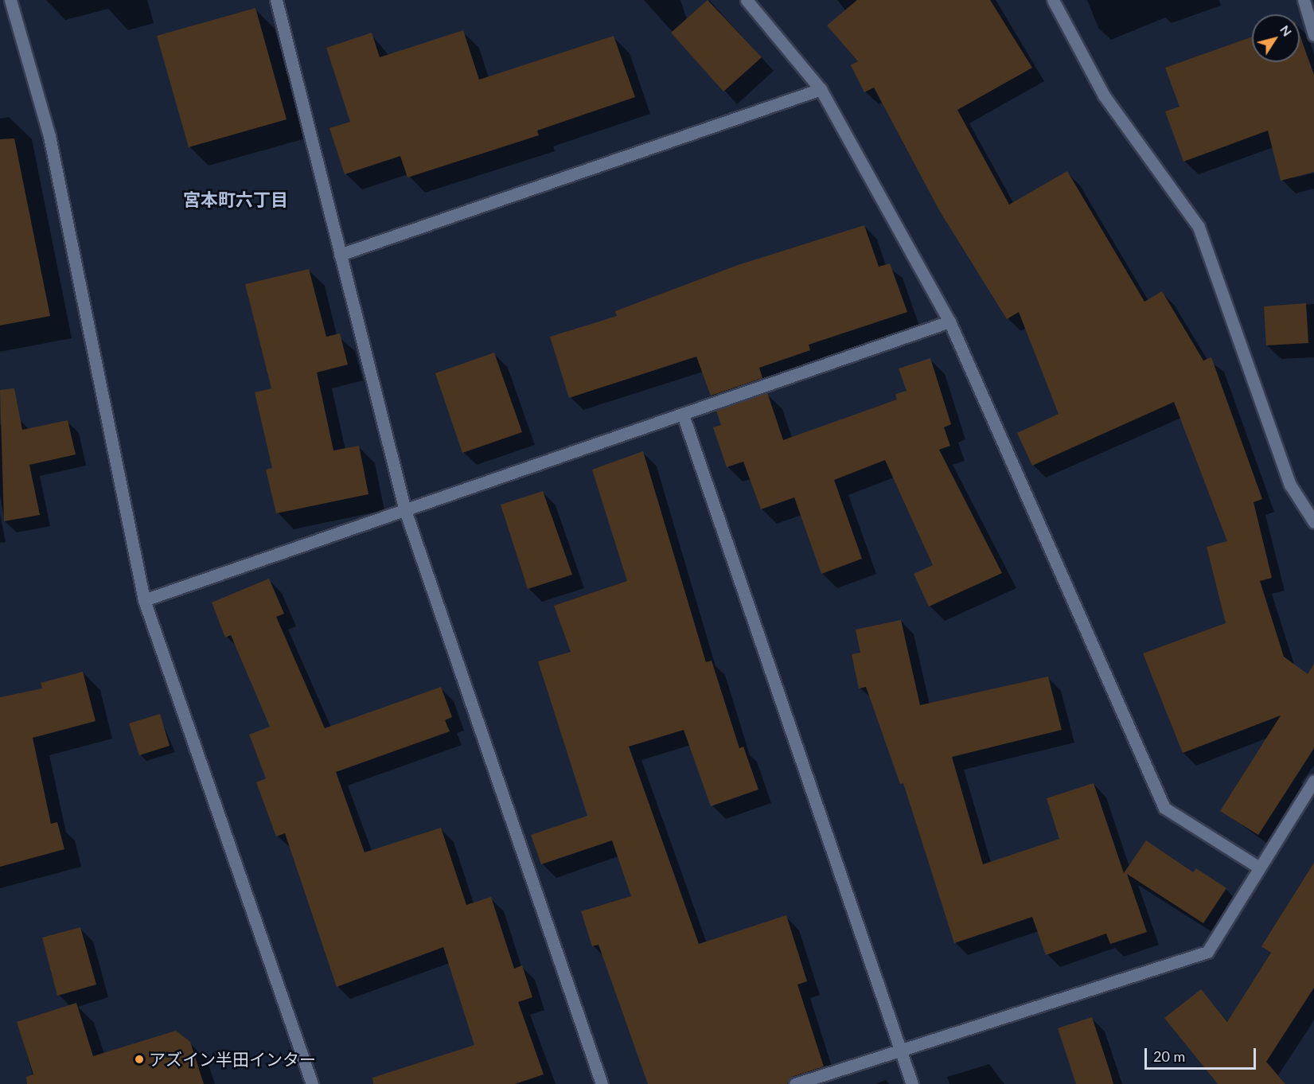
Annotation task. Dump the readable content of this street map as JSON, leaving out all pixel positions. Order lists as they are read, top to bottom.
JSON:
{
  "districts": ["宮本町六丁目"],
  "places": ["アズイン半田インター"],
  "scale_bar": "20 m",
  "north": "top right"
}
